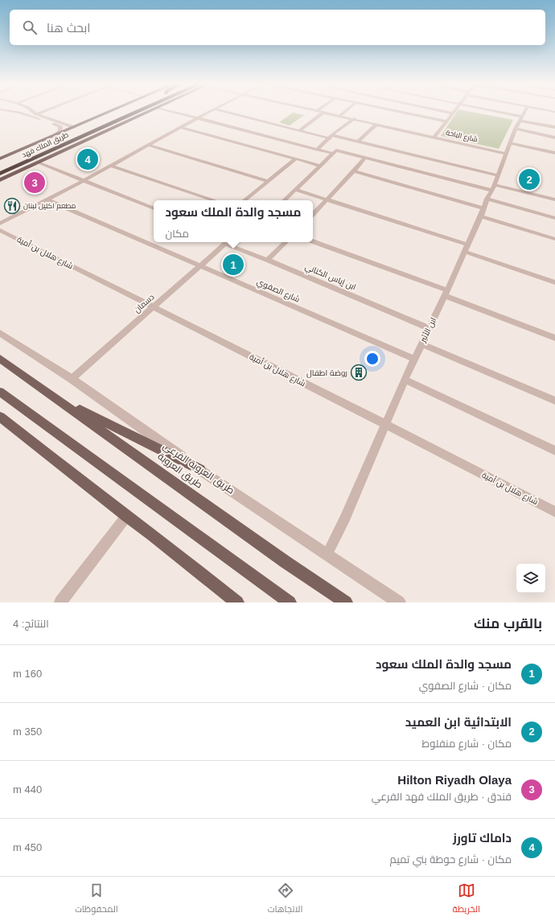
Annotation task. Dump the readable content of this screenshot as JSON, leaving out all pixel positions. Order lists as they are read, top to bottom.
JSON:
{
  "streets": {
    "highway": ["طريق الملك فهد"],
    "main road": ["طريق العروبة"],
    "street": [
      "شارع الباحة",
      "شارع هلال بن أمية",
      "ابن إياس الكناني",
      "شارع الصفوي",
      "دسمان",
      "ابن الأثير",
      "طريق العروبة الفرعي"
    ]
  },
  "crossings": [
    ["شارع الباحة", "ابن الأثير"],
    ["شارع هلال بن أمية", "دسمان"],
    ["شارع هلال بن أمية", "ابن الأثير"],
    ["ابن إياس الكناني", "دسمان"],
    ["ابن إياس الكناني", "ابن الأثير"],
    ["شارع الصفوي", "دسمان"],
    ["شارع الصفوي", "ابن الأثير"],
    ["دسمان", "طريق العروبة الفرعي"],
    ["ابن الأثير", "طريق العروبة الفرعي"]
  ],
  "places": {
    "restaurant": ["مطعم اكليل لبنان"],
    "building": ["روضة اطفال"]
  },
  "page": {
    "search": "ابحث هنا",
    "pins": [
      "4",
      "2",
      "3",
      "1"
    ],
    "popup": ["مسجد والدة الملك سعود", "مكان"],
    "heading": ["بالقرب منك", "النتائج: 4"],
    "list": [
      {
        "mark": "1",
        "name": "مسجد والدة الملك سعود",
        "note": "مكان · شارع الصفوي",
        "value": "160 m"
      },
      {
        "mark": "2",
        "name": "الابتدائية ابن العميد",
        "note": "مكان · شارع منفلوط",
        "value": "350 m"
      },
      {
        "mark": "3",
        "name": "Hilton Riyadh Olaya",
        "note": "فندق · طريق الملك فهد الفرعي",
        "value": "440 m"
      },
      {
        "mark": "4",
        "name": "داماك تاورز",
        "note": "مكان · شارع حوطة بني تميم",
        "value": "450 m"
      }
    ],
    "nav": ["الخريطة", "الاتجاهات", "المحفوظات"]
  }
}
